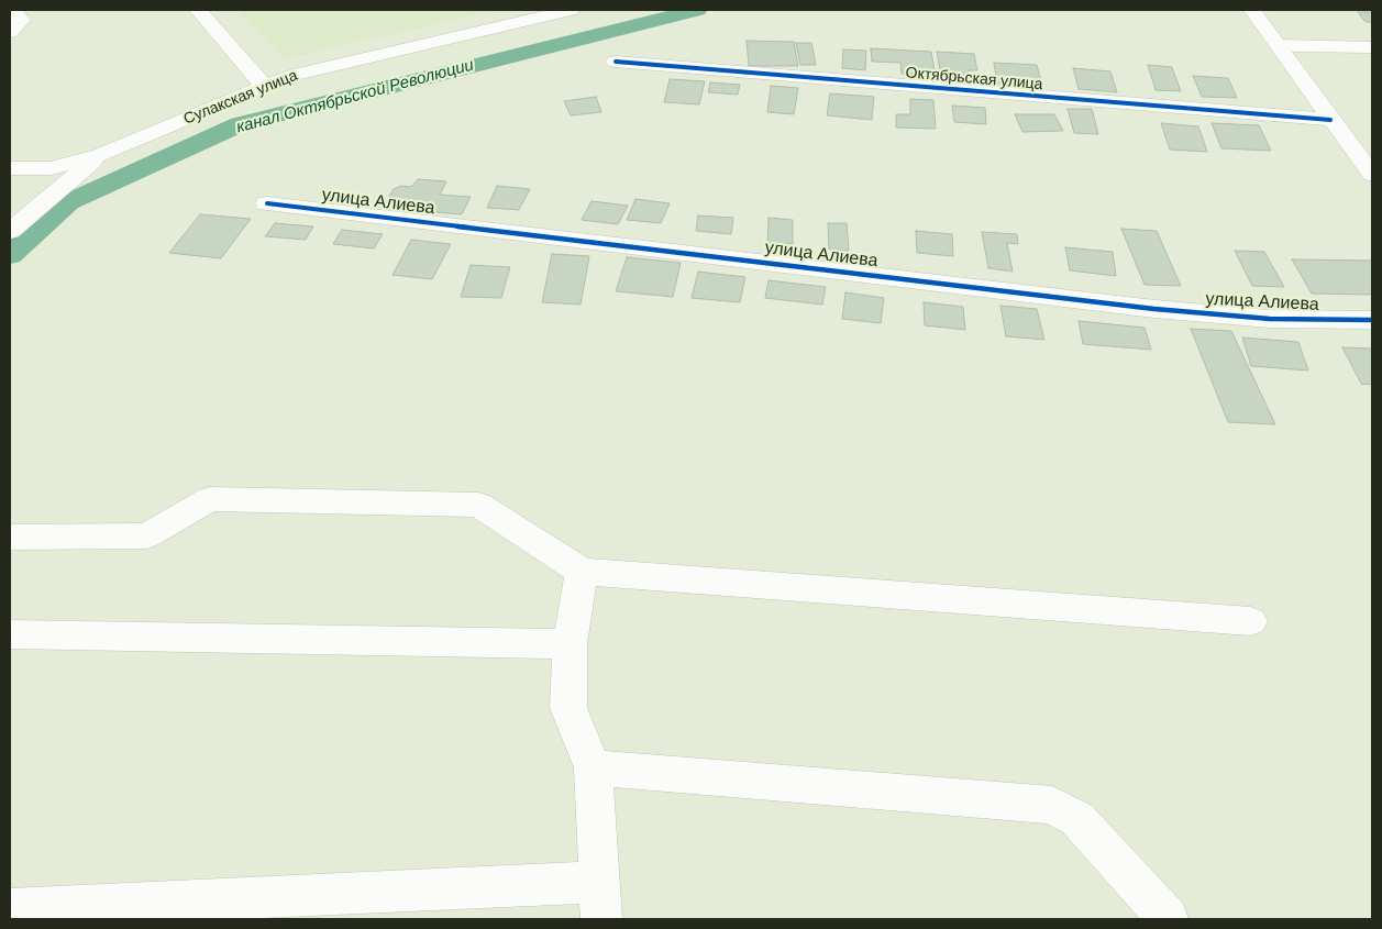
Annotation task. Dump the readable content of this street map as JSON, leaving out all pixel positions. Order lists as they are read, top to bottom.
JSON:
{
  "streets": {
    "street": ["Октябрьская улица", "Сулакская улица", "улица Алиева"]
  },
  "water": ["канал Октябрьской Революции"]
}
